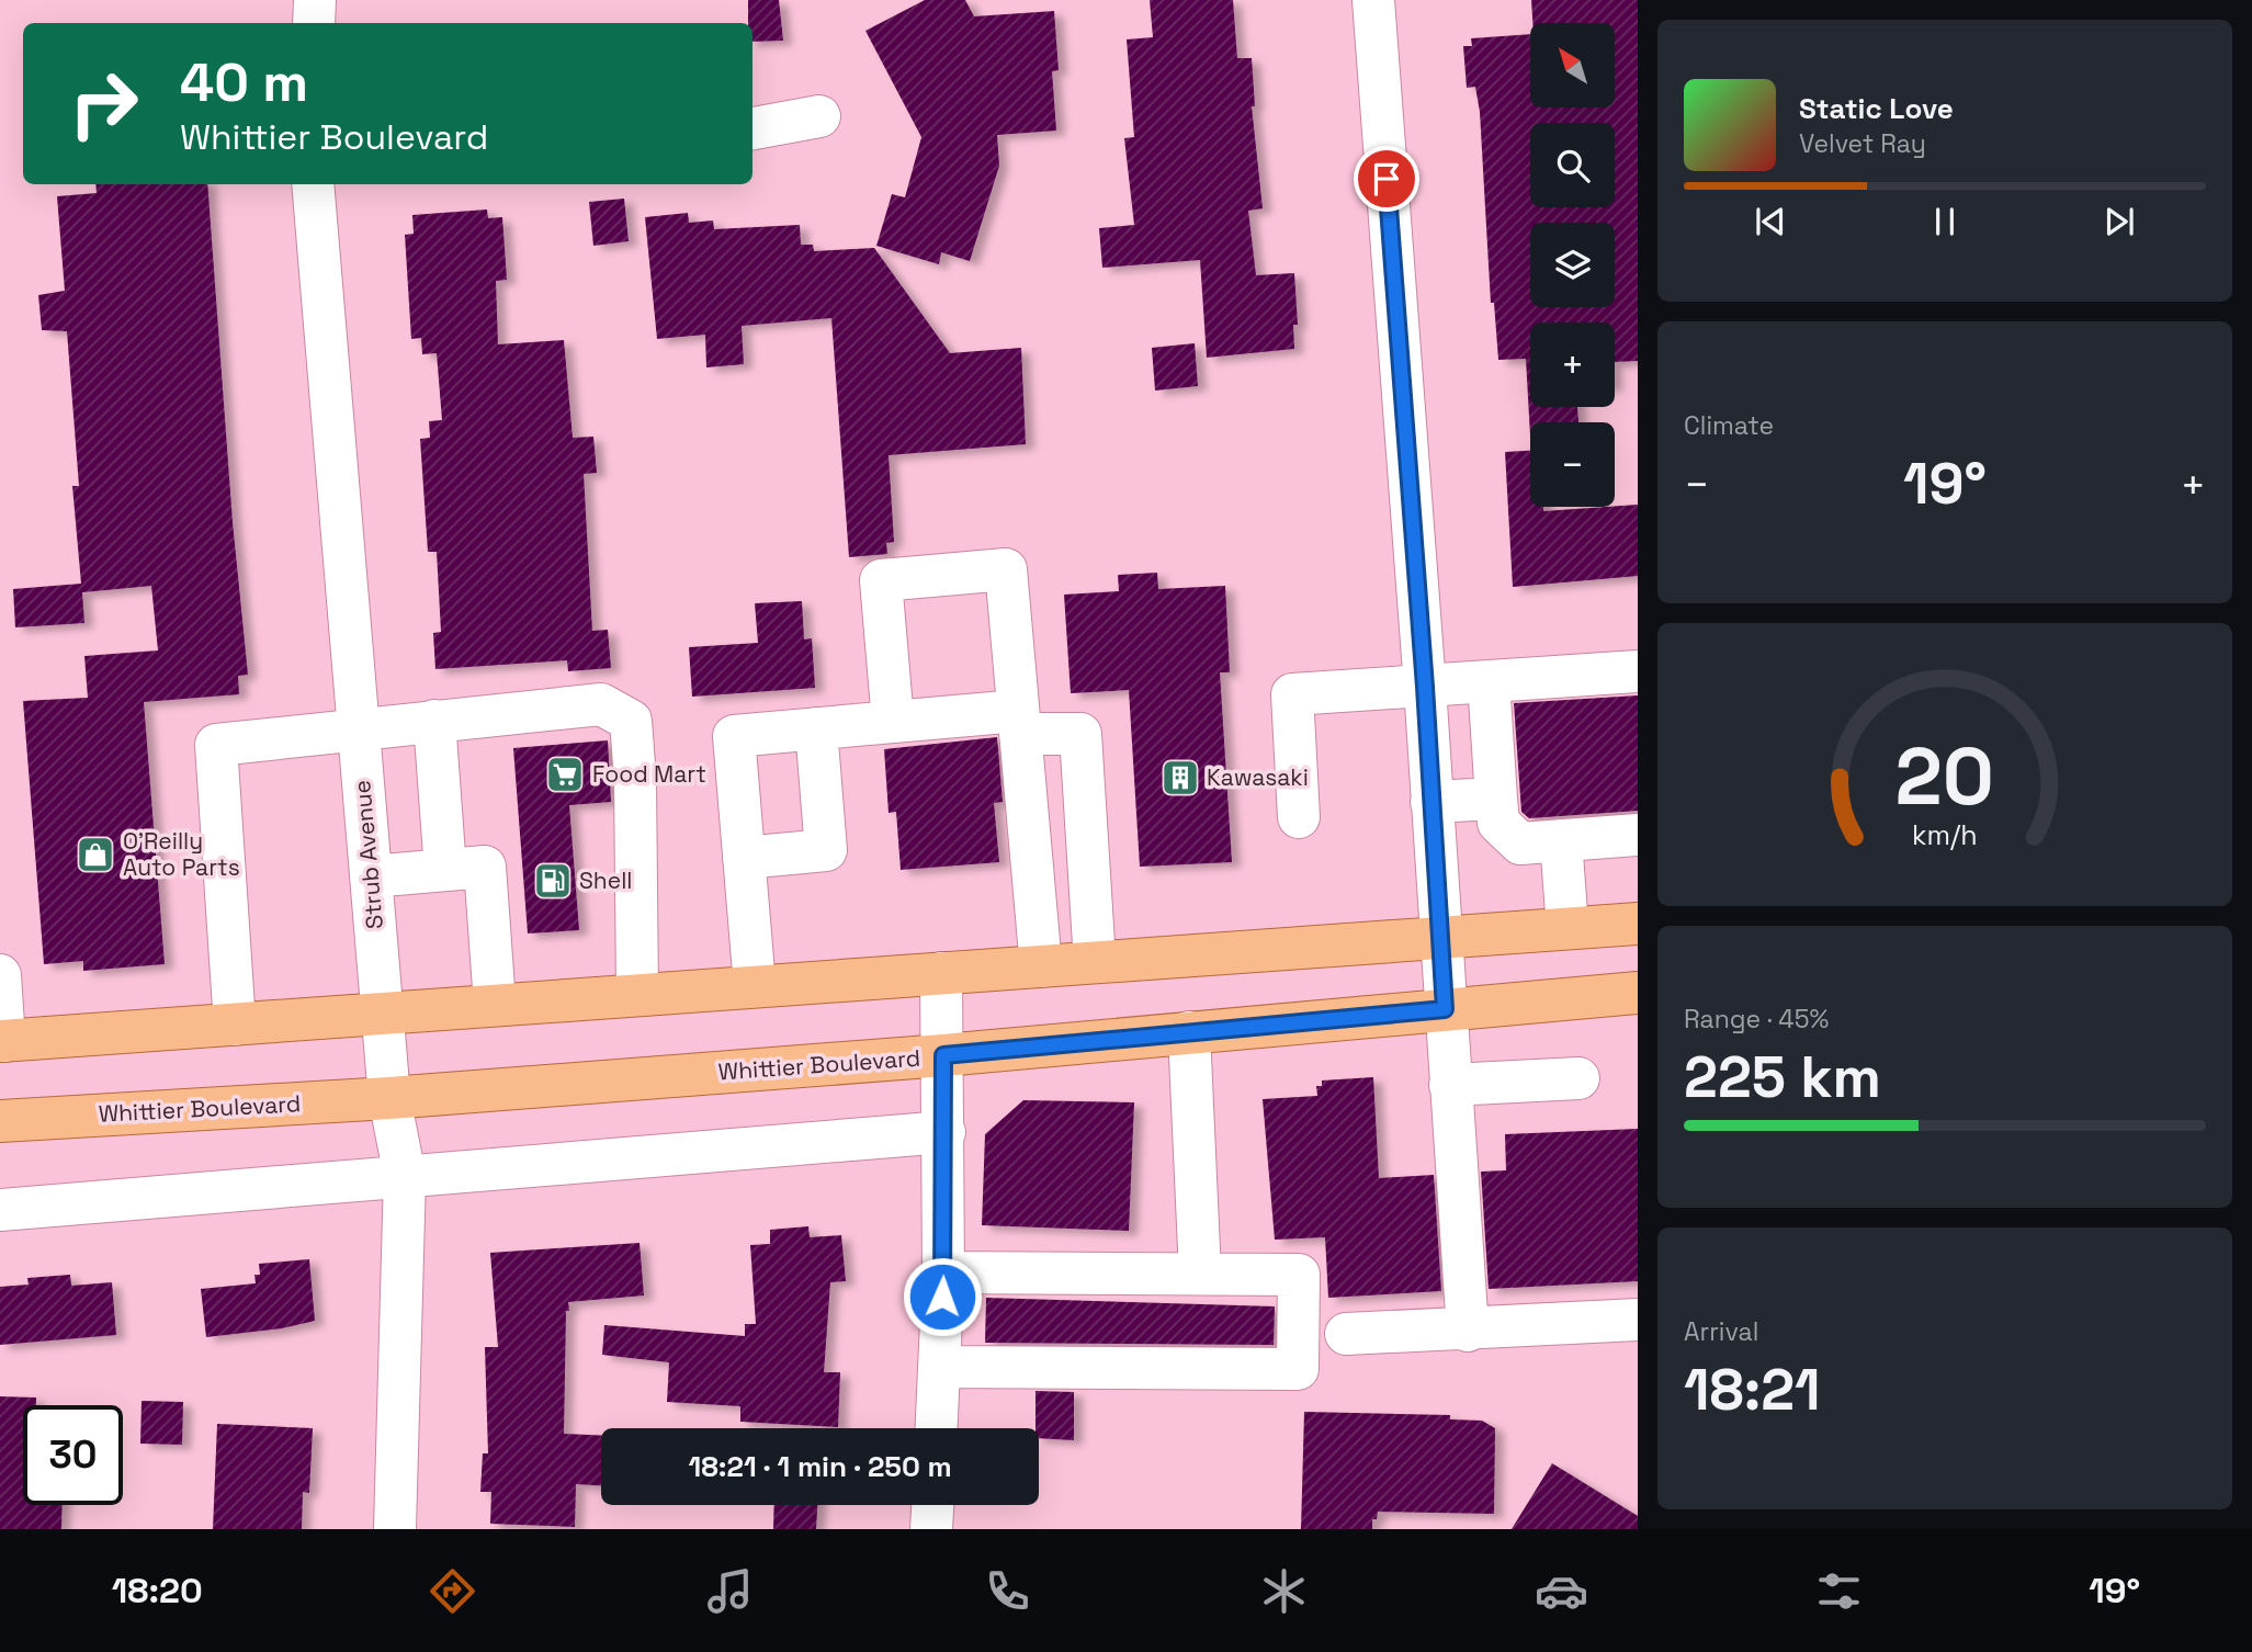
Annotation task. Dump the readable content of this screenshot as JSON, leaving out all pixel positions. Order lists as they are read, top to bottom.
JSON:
{
  "streets": {
    "main road": ["Whittier Boulevard"],
    "street": ["Strub Avenue"]
  },
  "crossings": [
    ["Strub Avenue", "Whittier Boulevard"]
  ],
  "places": {
    "supermarket": ["Food Mart"],
    "building": ["Kawasaki"],
    "shop": ["O'Reilly Auto Parts"],
    "fuel station": ["Shell"]
  },
  "north": "top left",
  "page": {
    "map_buttons": ["+", "−"],
    "turn": ["40 m", "Whittier Boulevard"],
    "song": ["Static Love", "Velvet Ray"],
    "tile": [
      "Climate",
      ["Range · 45%", "225 km"],
      ["Arrival", "18:21"]
    ],
    "heat": ["−", "19°", "+"],
    "limit": "30",
    "trip": "18:21 · 1 min · 250 m",
    "tabs": ["18:20", "19°"],
    "gauge": ["20", "km/h"]
  }
}
